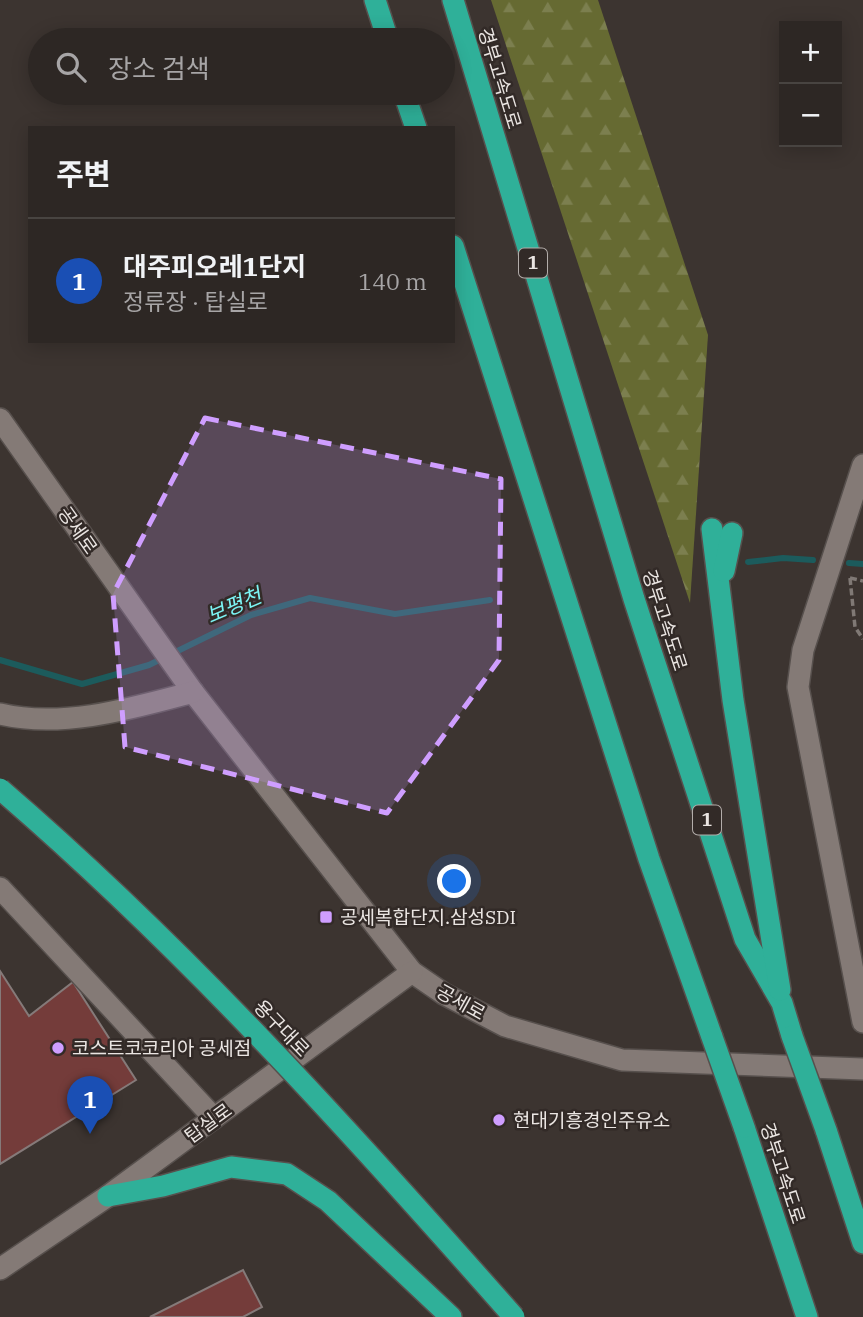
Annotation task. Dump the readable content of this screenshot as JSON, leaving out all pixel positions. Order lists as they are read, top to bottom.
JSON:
{
  "streets": {
    "highway": ["경부고속도로", "1", "용구대로"],
    "street": ["공세로", "탑실로"]
  },
  "crossings": [
    ["공세로", "탑실로"]
  ],
  "water": ["보평천"],
  "places": {
    "transit": ["공세복합단지.삼성SDI"],
    "other": ["코스트코코리아 공세점", "현대기흥경인주유소"]
  },
  "page": {
    "map_buttons": ["+", "−"],
    "search": "장소 검색",
    "heading": "주변",
    "list": [
      {
        "mark": "1",
        "name": "대주피오레1단지",
        "note": "정류장 · 탑실로",
        "value": "140 m"
      }
    ],
    "pins": "1"
  }
}
